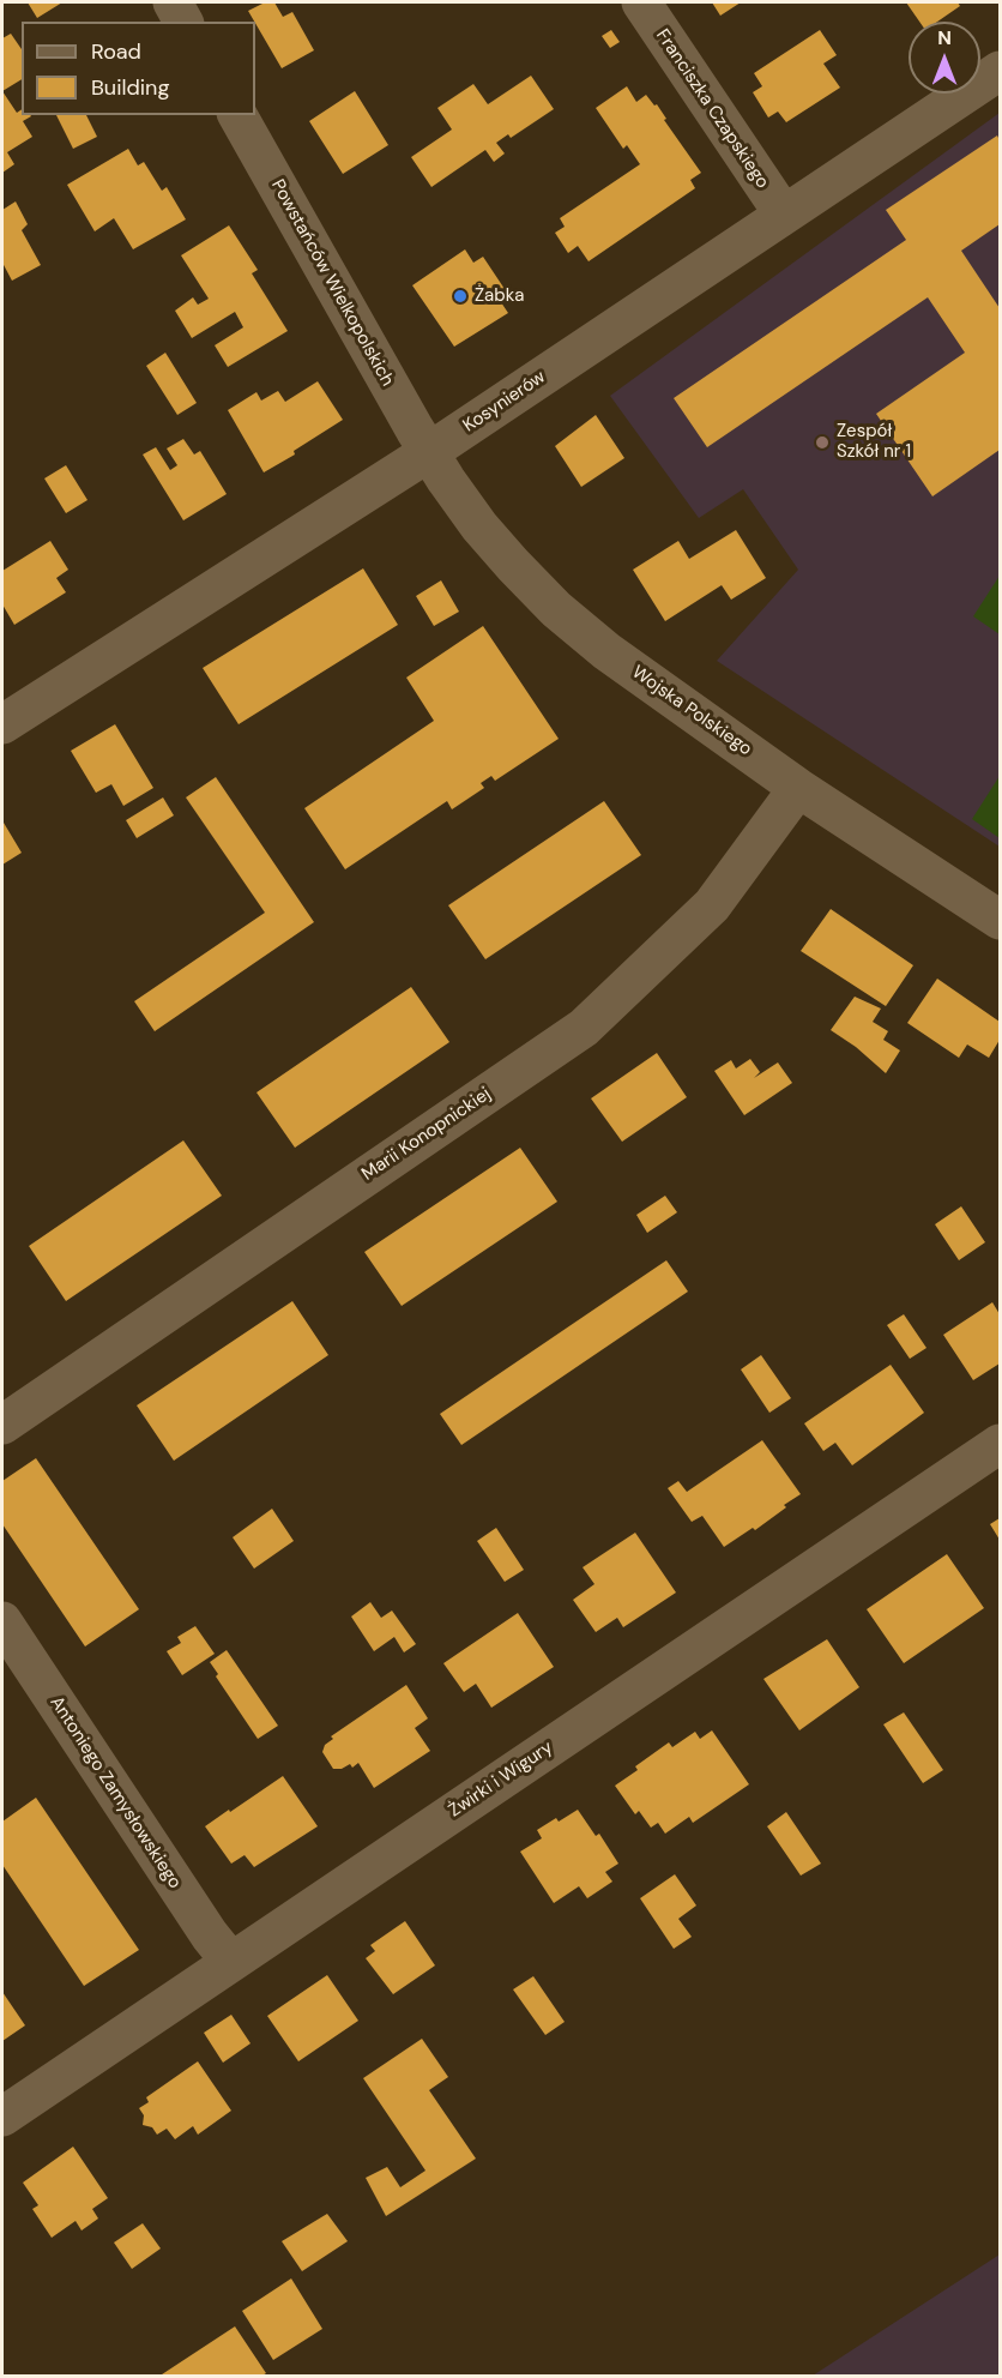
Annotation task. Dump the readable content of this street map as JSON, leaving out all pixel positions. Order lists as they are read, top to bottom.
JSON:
{
  "streets": {
    "street": [
      "Franciszka Czapskiego",
      "Powstańców Wielkopolskich",
      "Kosynierów",
      "Wojska Polskiego",
      "Marii Konopnickiej",
      "Żwirki i Wigury",
      "Antoniego Zamysłowskiego"
    ]
  },
  "crossings": [
    ["Franciszka Czapskiego", "Kosynierów"],
    ["Powstańców Wielkopolskich", "Kosynierów"],
    ["Powstańców Wielkopolskich", "Wojska Polskiego"],
    ["Kosynierów", "Wojska Polskiego"],
    ["Wojska Polskiego", "Marii Konopnickiej"],
    ["Żwirki i Wigury", "Antoniego Zamysłowskiego"]
  ],
  "places": ["Żabka", "Zespół Szkół nr 1"],
  "legend": ["Road", "Building"],
  "north": "top"
}
